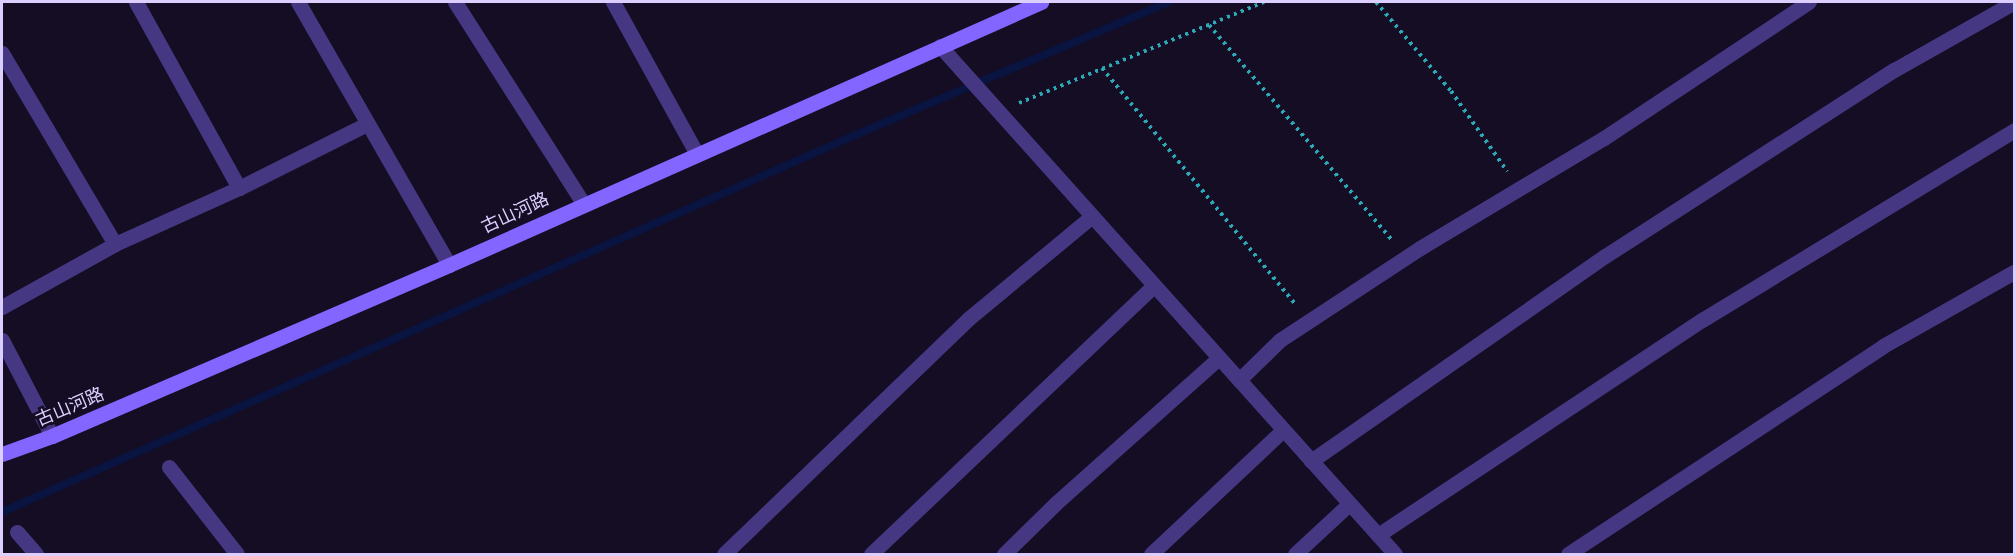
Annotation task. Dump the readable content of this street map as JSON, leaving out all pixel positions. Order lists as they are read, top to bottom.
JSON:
{
  "streets": {
    "street": ["古山河路"]
  }
}
